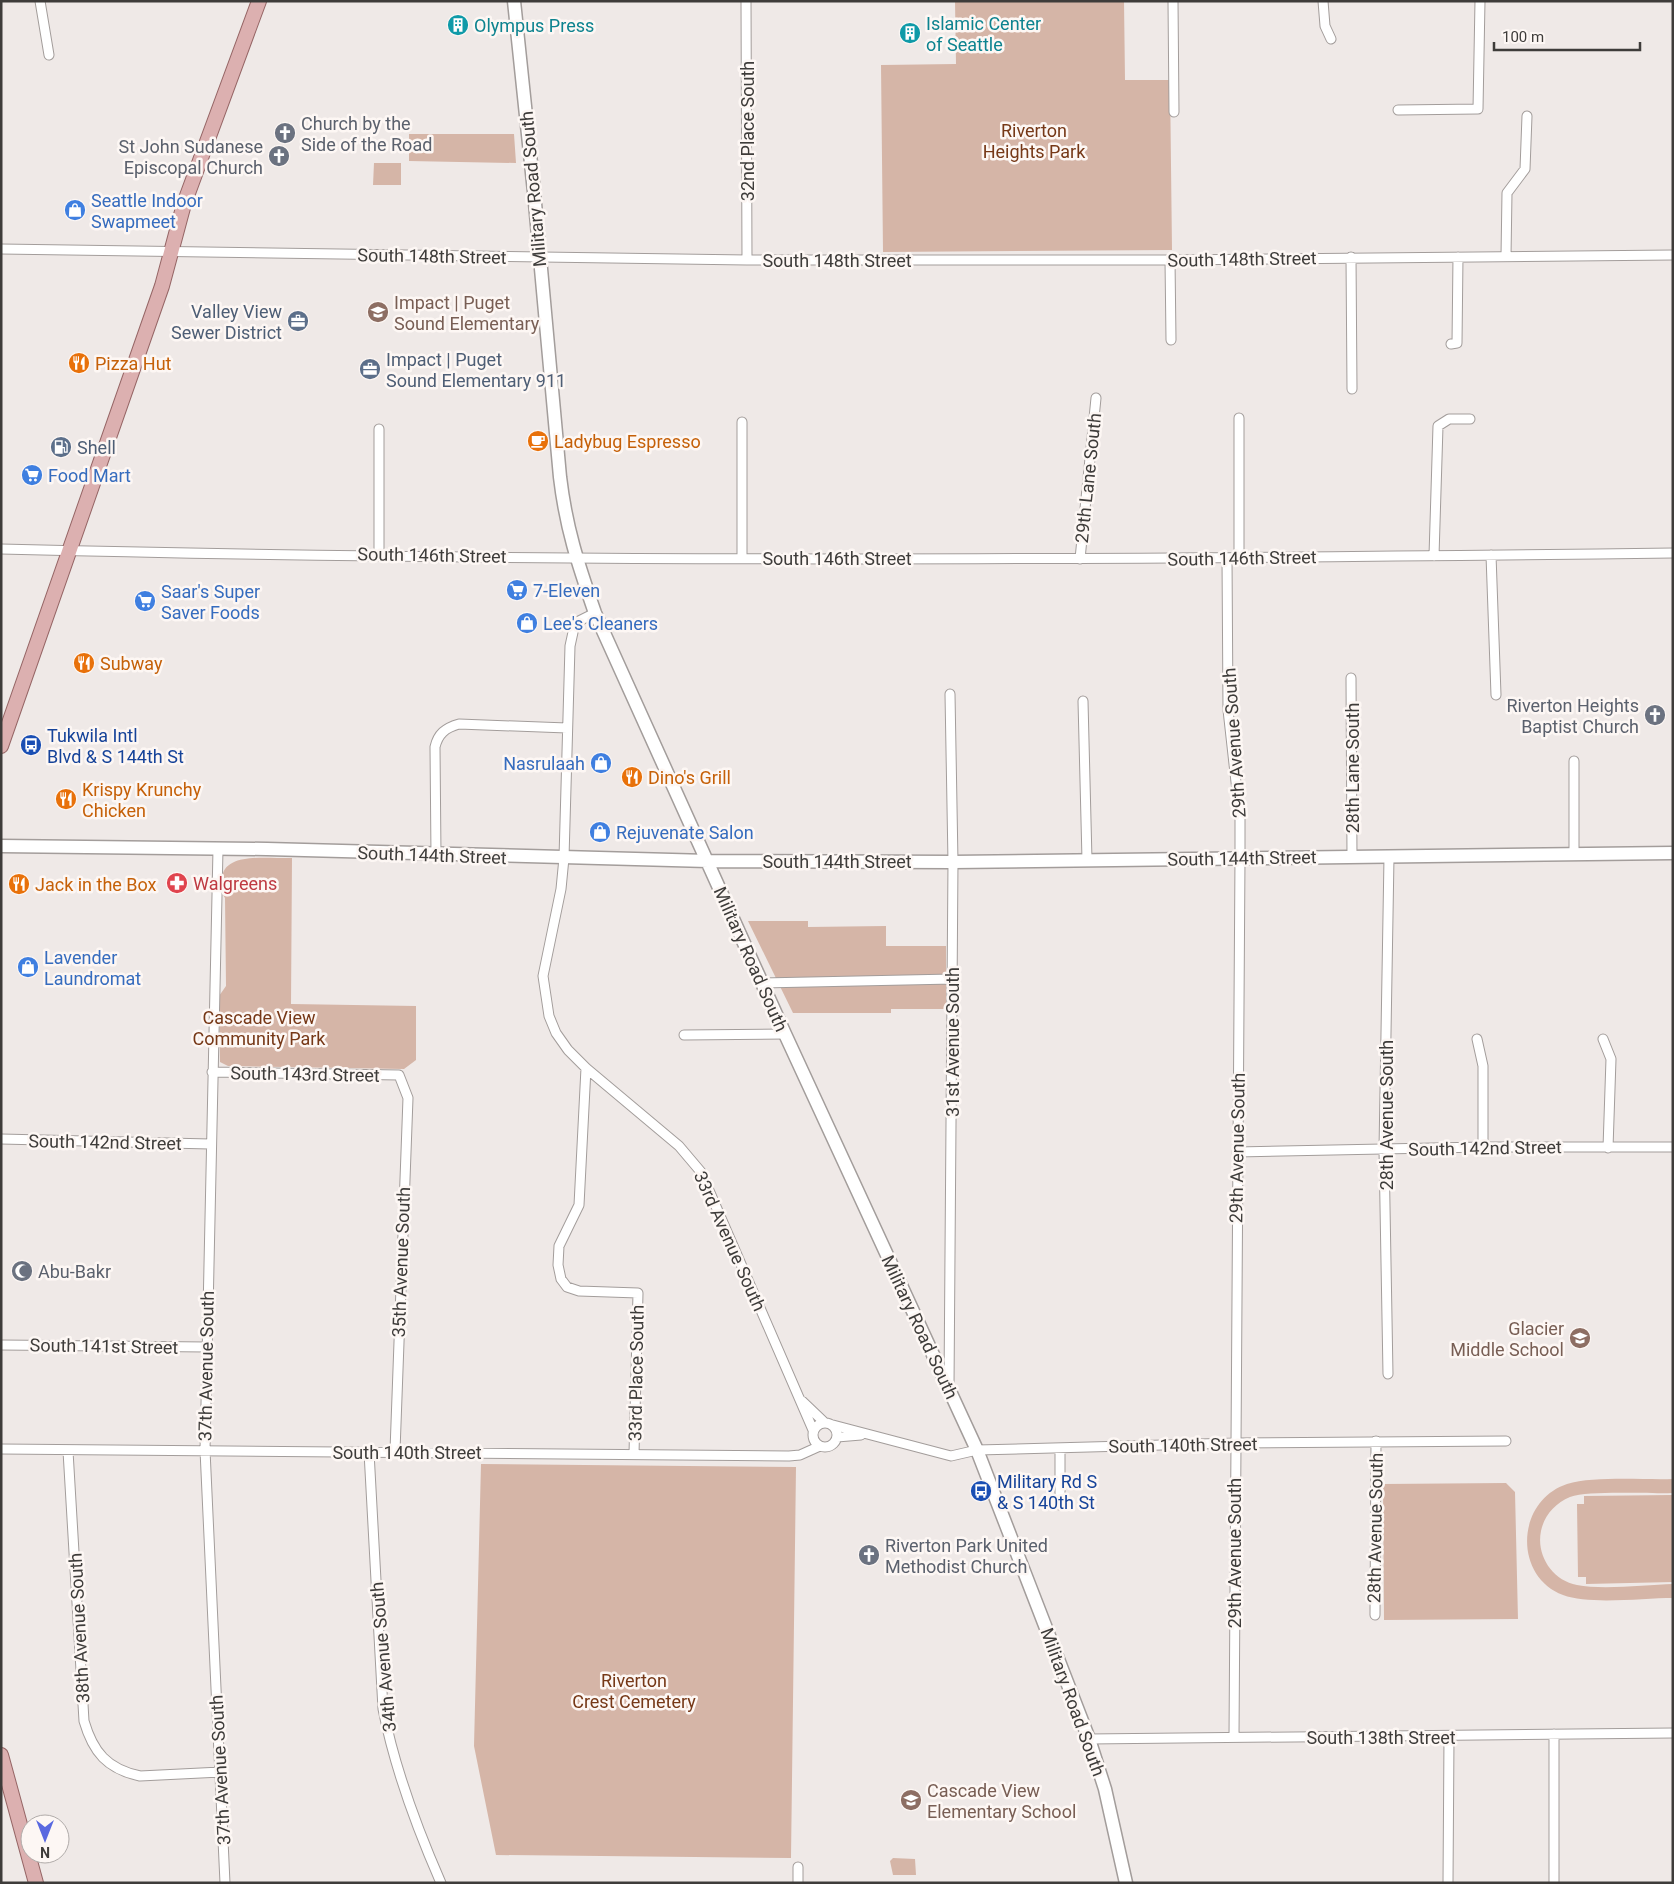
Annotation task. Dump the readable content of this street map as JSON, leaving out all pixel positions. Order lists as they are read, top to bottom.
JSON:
{
  "streets": {
    "street": [
      "32nd Place South",
      "Military Road South",
      "South 148th Street",
      "29th Lane South",
      "South 146th Street",
      "29th Avenue South",
      "28th Lane South",
      "South 144th Street",
      "31st Avenue South",
      "South 143rd Street",
      "28th Avenue South",
      "South 142nd Street",
      "33rd Avenue South",
      "35th Avenue South",
      "South 141st Street",
      "37th Avenue South",
      "33rd Place South",
      "South 140th Street",
      "38th Avenue South",
      "34th Avenue South",
      "South 138th Street"
    ]
  },
  "crossings": [
    ["32nd Place South", "South 148th Street"],
    ["Military Road South", "South 148th Street"],
    ["Military Road South", "South 146th Street"],
    ["Military Road South", "South 144th Street"],
    ["Military Road South", "31st Avenue South"],
    ["Military Road South", "South 140th Street"],
    ["Military Road South", "South 138th Street"],
    ["29th Lane South", "South 146th Street"],
    ["South 146th Street", "29th Avenue South"],
    ["29th Avenue South", "South 144th Street"],
    ["29th Avenue South", "South 142nd Street"],
    ["29th Avenue South", "South 140th Street"],
    ["29th Avenue South", "South 138th Street"],
    ["28th Lane South", "South 144th Street"],
    ["South 144th Street", "31st Avenue South"],
    ["South 144th Street", "28th Avenue South"],
    ["South 144th Street", "37th Avenue South"],
    ["South 143rd Street", "35th Avenue South"],
    ["South 143rd Street", "37th Avenue South"],
    ["28th Avenue South", "South 142nd Street"],
    ["28th Avenue South", "South 140th Street"],
    ["South 142nd Street", "37th Avenue South"],
    ["33rd Avenue South", "33rd Place South"],
    ["33rd Avenue South", "South 140th Street"],
    ["35th Avenue South", "South 140th Street"],
    ["South 141st Street", "37th Avenue South"],
    ["37th Avenue South", "South 140th Street"],
    ["37th Avenue South", "38th Avenue South"],
    ["33rd Place South", "South 140th Street"],
    ["South 140th Street", "38th Avenue South"],
    ["South 140th Street", "34th Avenue South"]
  ],
  "parks": ["Riverton Heights Park", "Cascade View Community Park", "Riverton Crest Cemetery"],
  "places": {
    "building": ["Olympus Press", "Islamic Center of Seattle"],
    "church": [
      "Church by the Side of the Road",
      "St John Sudanese Episcopal Church",
      "Riverton Heights Baptist Church",
      "Riverton Park United Methodist Church"
    ],
    "shop": [
      "Seattle Indoor Swapmeet",
      "Lee's Cleaners",
      "Nasrulaah",
      "Rejuvenate Salon",
      "Lavender Laundromat"
    ],
    "school or university": ["Impact | Puget Sound Elementary", "Glacier Middle School", "Cascade View Elementary School"],
    "office": ["Valley View Sewer District", "Impact | Puget Sound Elementary 911"],
    "restaurant": [
      "Pizza Hut",
      "Subway",
      "Dino's Grill",
      "Krispy Krunchy Chicken",
      "Jack in the Box"
    ],
    "cafe": ["Ladybug Espresso"],
    "fuel station": ["Shell"],
    "supermarket": ["Food Mart", "7-Eleven", "Saar's Super Saver Foods"],
    "bus stop": ["Tukwila Intl Blvd & S 144th St", "Military Rd S & S 140th St"],
    "pharmacy": ["Walgreens"],
    "mosque": ["Abu-Bakr"]
  },
  "scale_bar": "100 m",
  "north": "bottom"
}
